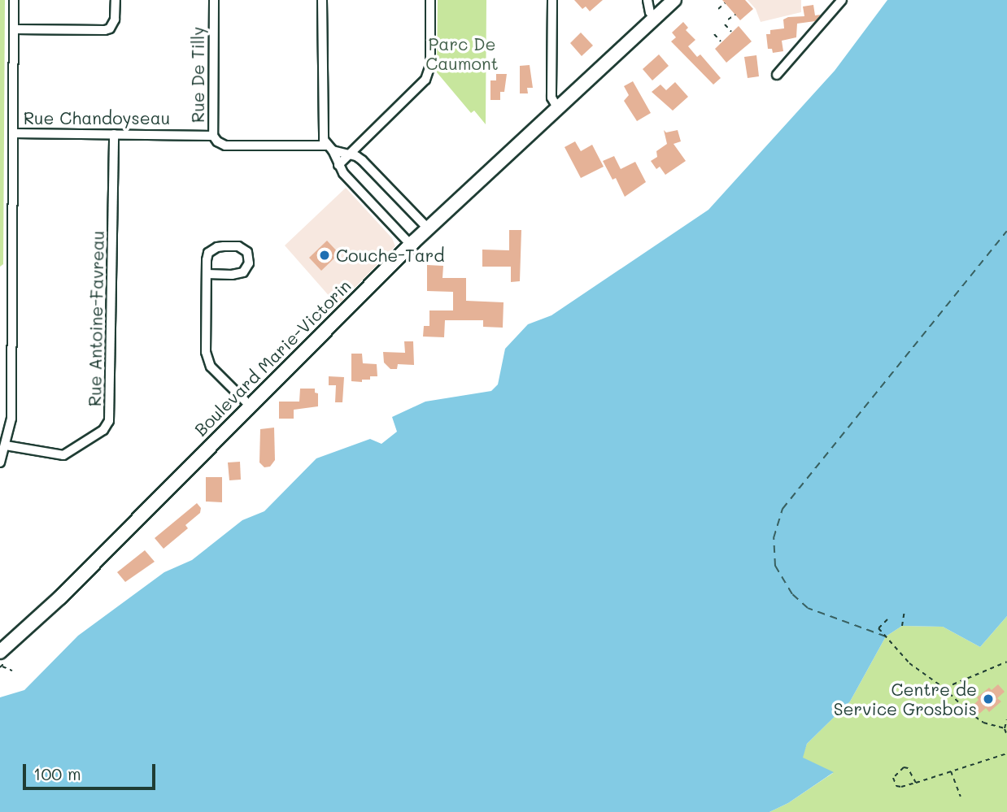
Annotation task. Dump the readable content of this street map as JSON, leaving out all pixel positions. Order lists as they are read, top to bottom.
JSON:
{
  "streets": {
    "street": [
      "Rue De Tilly",
      "Rue Chandoyseau",
      "Rue Antoine-Favreau",
      "Boulevard Marie-Victorin"
    ]
  },
  "crossings": [
    ["Rue De Tilly", "Rue Chandoyseau"],
    ["Rue Chandoyseau", "Rue Antoine-Favreau"]
  ],
  "parks": ["Parc De Caumont"],
  "places": ["Couche-Tard", "Centre de Service Grosbois"],
  "scale_bar": "100 m"
}
